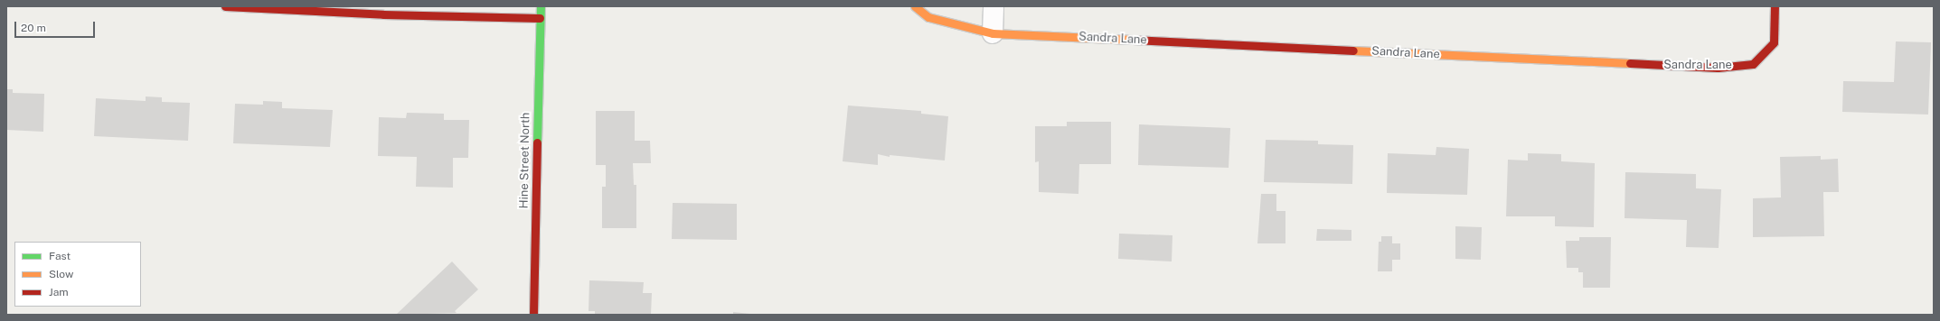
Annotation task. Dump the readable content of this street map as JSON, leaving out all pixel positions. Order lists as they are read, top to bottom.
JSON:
{
  "streets": {
    "street": ["Sandra Lane", "Hine Street North"]
  },
  "legend": ["Fast", "Slow", "Jam"],
  "scale_bar": "20 m"
}
